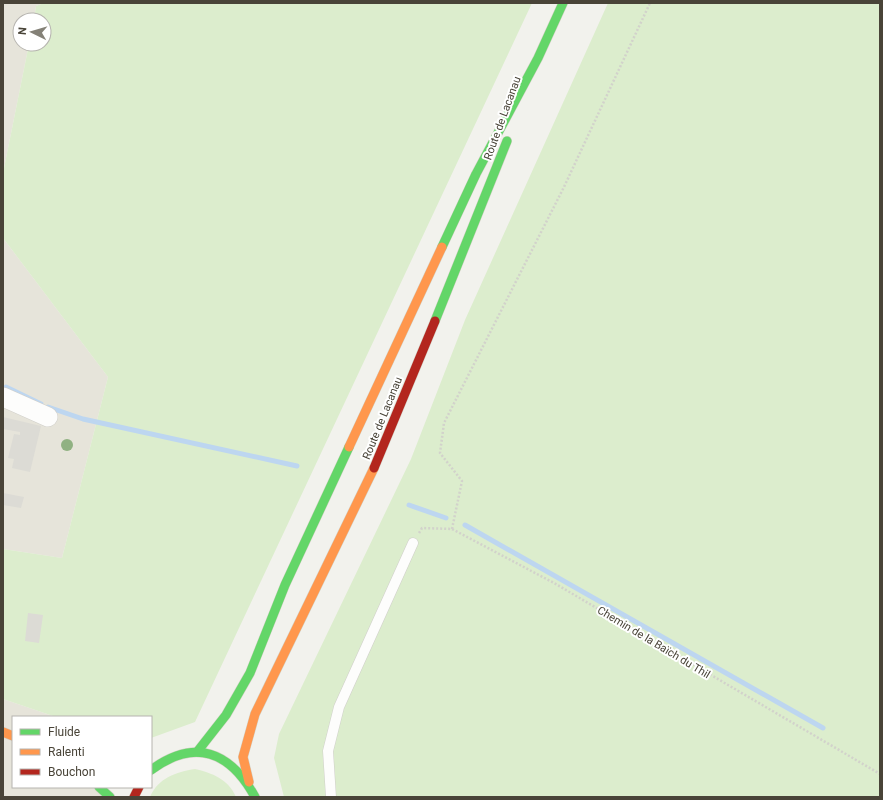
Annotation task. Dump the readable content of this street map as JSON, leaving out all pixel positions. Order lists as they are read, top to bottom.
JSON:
{
  "streets": {
    "main road": ["Route de Lacanau"],
    "path": ["Chemin de la Baïch du Thil"]
  },
  "legend": ["Fluide", "Ralenti", "Bouchon"],
  "north": "left"
}
